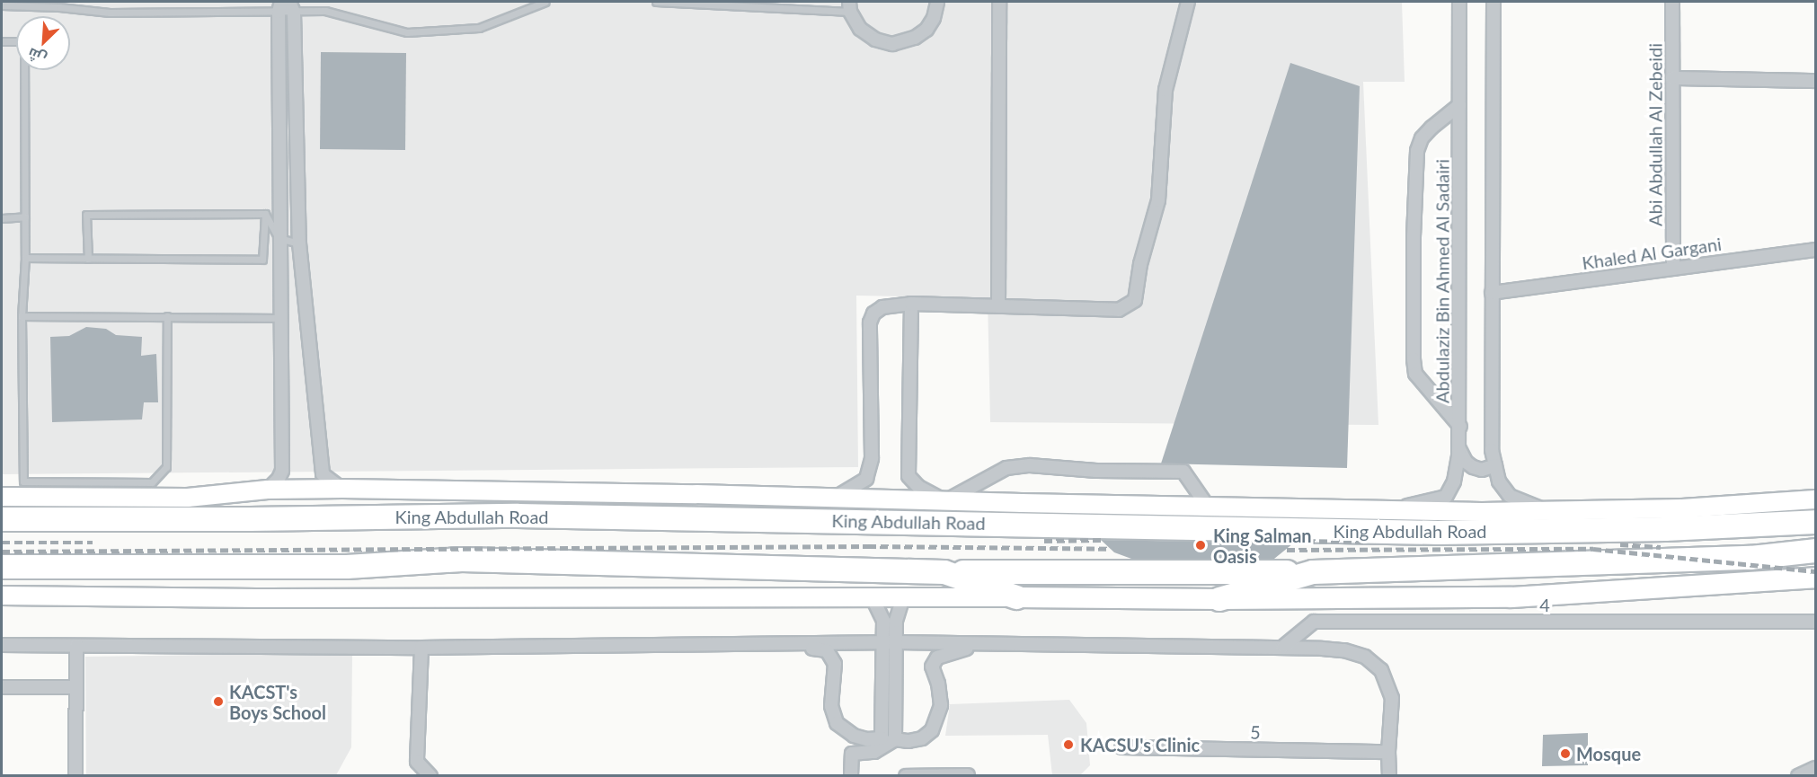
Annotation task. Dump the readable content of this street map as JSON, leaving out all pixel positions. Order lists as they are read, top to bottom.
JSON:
{
  "streets": {
    "highway": ["King Abdullah Road"],
    "street": [
      "Abi Abdullah Al Zebeidi",
      "Khaled Al Gargani",
      "Abdulaziz Bin Ahmed Al Sadairi",
      "4",
      "5"
    ]
  },
  "crossings": [
    ["Abi Abdullah Al Zebeidi", "Khaled Al Gargani"]
  ],
  "places": [
    "King Salman Oasis",
    "KACST's Boys School",
    "KACSU's Clinic",
    "Mosque"
  ],
  "north": "bottom left"
}
